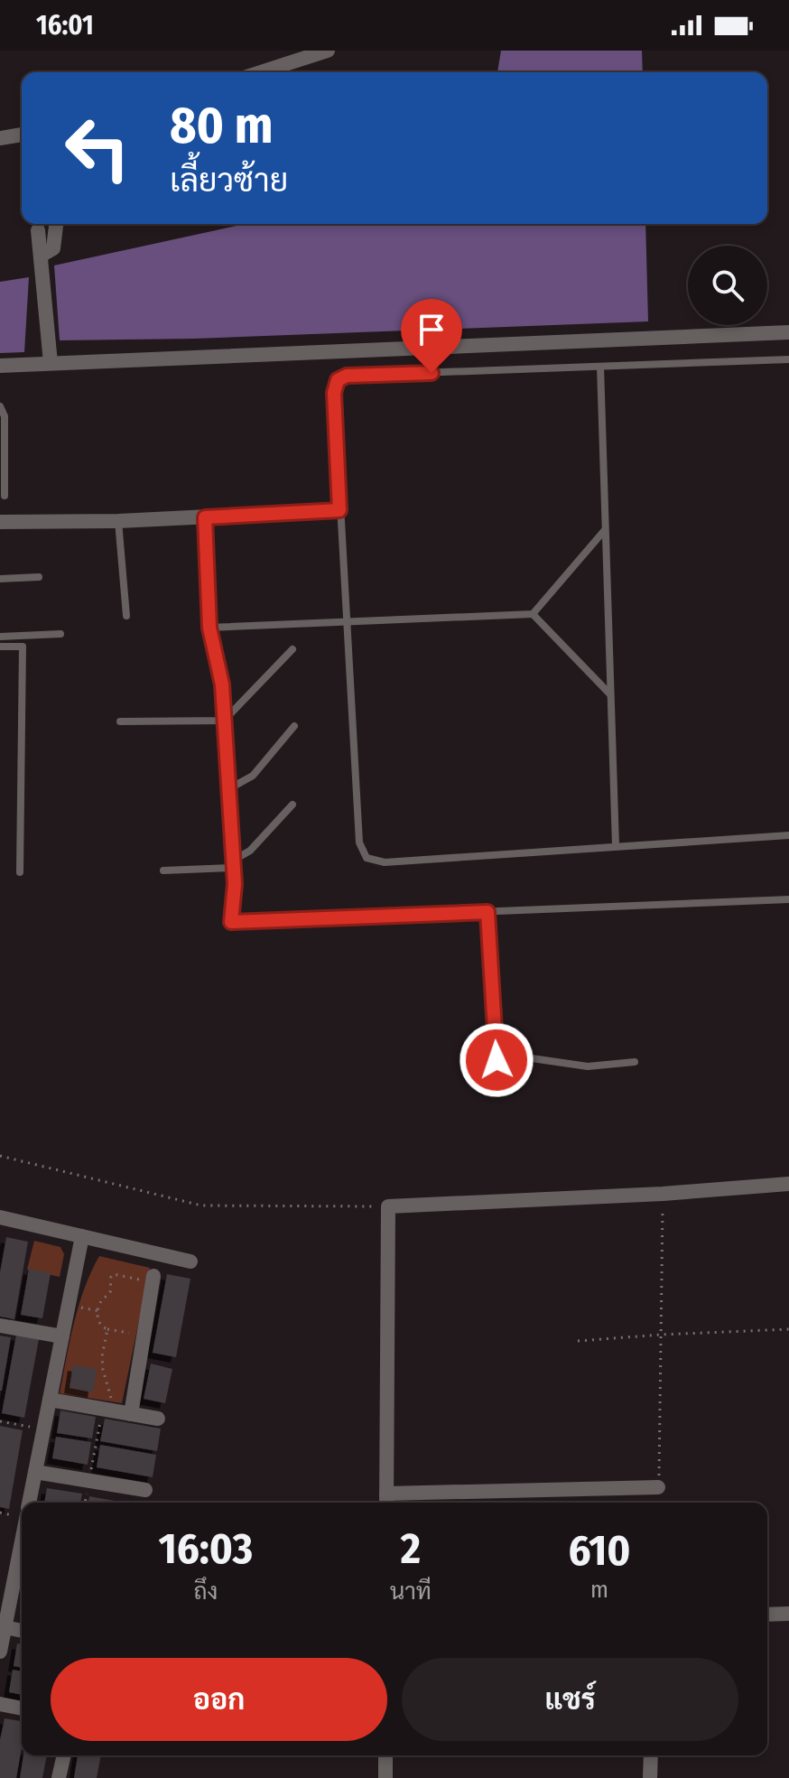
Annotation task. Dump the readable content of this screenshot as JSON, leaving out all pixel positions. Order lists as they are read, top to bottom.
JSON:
{
  "page": {
    "status": "16:01",
    "turn": ["80 m", "เลี้ยวซ้าย"],
    "eta": [
      "16:03",
      "ถึง",
      "2",
      "นาที",
      "610",
      "m"
    ],
    "buttons": ["ออก", "แชร์"]
  }
}
